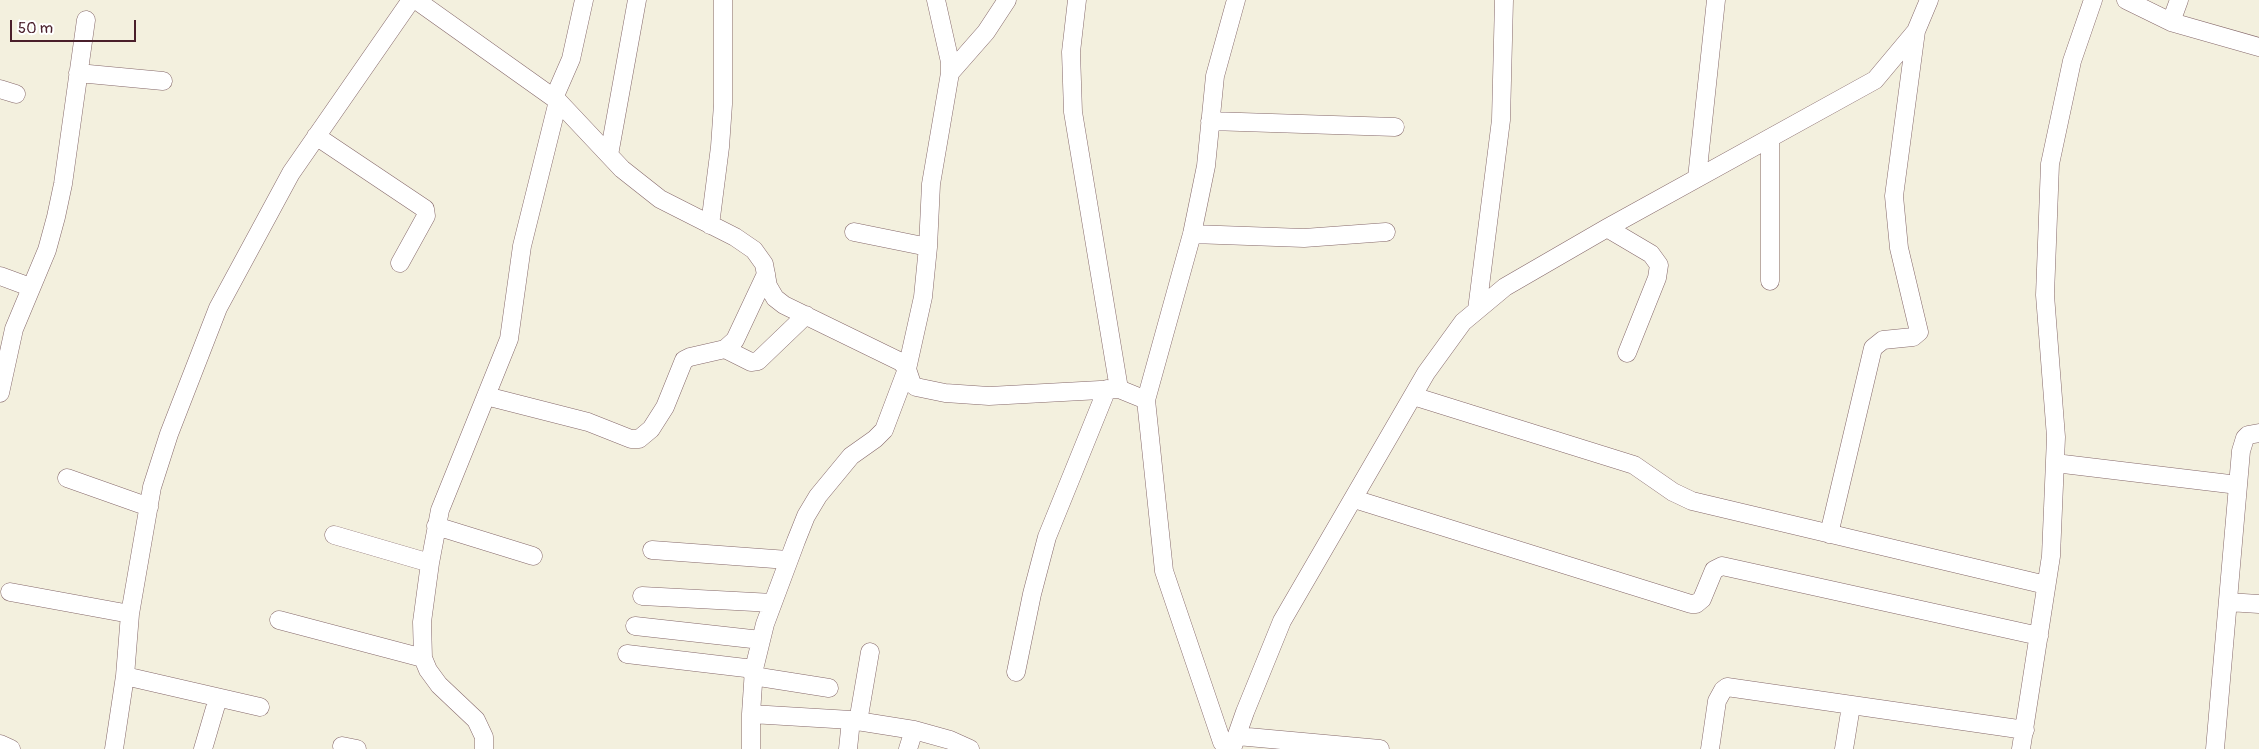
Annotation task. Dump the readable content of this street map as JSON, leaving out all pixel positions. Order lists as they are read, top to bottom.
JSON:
{
  "scale_bar": "50 m"
}
